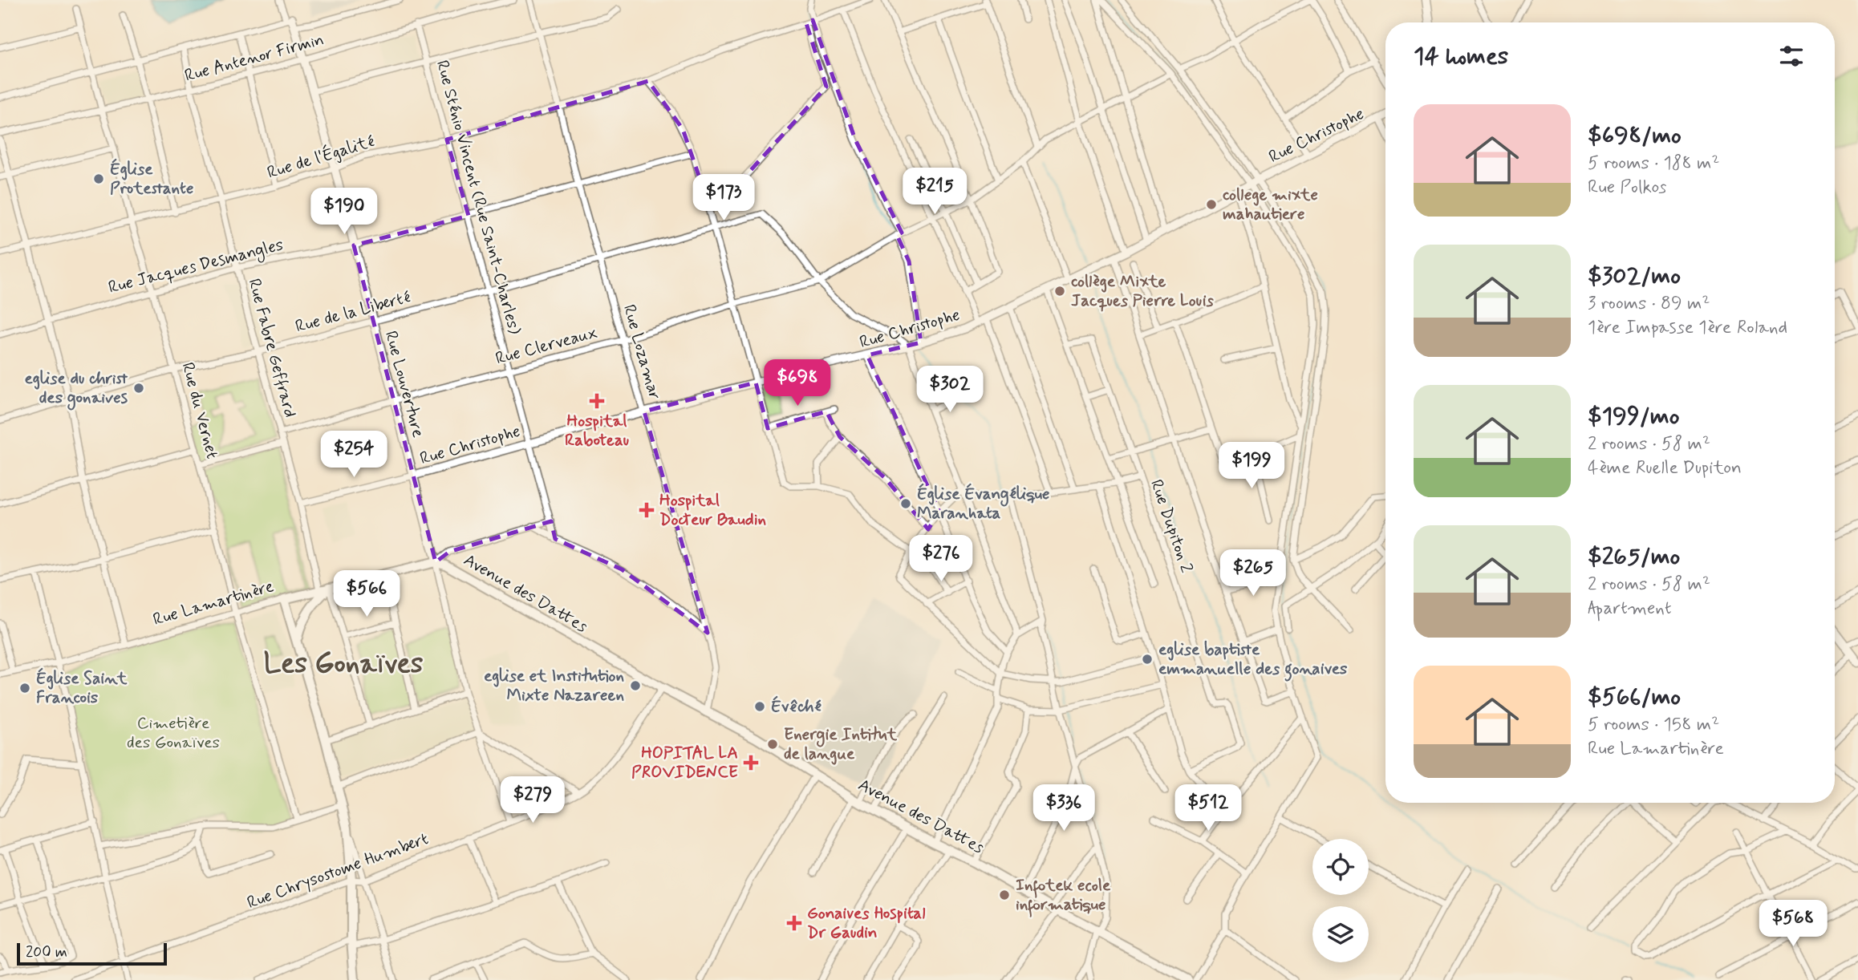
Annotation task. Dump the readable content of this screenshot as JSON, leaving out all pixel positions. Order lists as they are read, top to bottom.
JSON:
{
  "streets": {
    "main road": ["Avenue des Dattes", "Rue Lamartinère"],
    "street": [
      "Rue Antenor Firmin",
      "Rue Christophe",
      "Rue de l'Égalité",
      "Rue Sténio Vincent (Rue Saint-Charles)",
      "Rue Jacques Desmangles",
      "Rue de la Liberté",
      "Rue Clerveaux",
      "Rue Fabre Geffrard",
      "Rue Lozamar",
      "Rue Louverture",
      "Rue du Vernet",
      "Rue Dupiton 2",
      "Rue Chrysostome Humbert"
    ]
  },
  "crossings": [
    ["Rue Antenor Firmin", "Rue Sténio Vincent (Rue Saint-Charles)"],
    ["Rue Antenor Firmin", "Rue Fabre Geffrard"],
    ["Rue Antenor Firmin", "Rue Louverture"],
    ["Rue Antenor Firmin", "Rue du Vernet"],
    ["Rue Christophe", "Rue Sténio Vincent (Rue Saint-Charles)"],
    ["Rue Christophe", "Rue Fabre Geffrard"],
    ["Rue Christophe", "Rue Lozamar"],
    ["Rue Christophe", "Rue Louverture"],
    ["Rue de l'Égalité", "Rue Sténio Vincent (Rue Saint-Charles)"],
    ["Rue de l'Égalité", "Rue Fabre Geffrard"],
    ["Rue de l'Égalité", "Rue Lozamar"],
    ["Rue de l'Égalité", "Rue Louverture"],
    ["Rue de l'Égalité", "Rue du Vernet"],
    ["Rue Sténio Vincent (Rue Saint-Charles)", "Rue Jacques Desmangles"],
    ["Rue Sténio Vincent (Rue Saint-Charles)", "Rue de la Liberté"],
    ["Rue Sténio Vincent (Rue Saint-Charles)", "Rue Clerveaux"],
    ["Rue Jacques Desmangles", "Rue Fabre Geffrard"],
    ["Rue Jacques Desmangles", "Rue Lozamar"],
    ["Rue Jacques Desmangles", "Rue Louverture"],
    ["Rue Jacques Desmangles", "Rue du Vernet"],
    ["Rue de la Liberté", "Rue Clerveaux"],
    ["Rue de la Liberté", "Rue Fabre Geffrard"],
    ["Rue de la Liberté", "Rue Lozamar"],
    ["Rue de la Liberté", "Rue Louverture"],
    ["Rue de la Liberté", "Rue du Vernet"],
    ["Rue Clerveaux", "Rue Fabre Geffrard"],
    ["Rue Clerveaux", "Rue Lozamar"],
    ["Rue Clerveaux", "Rue Louverture"],
    ["Rue Fabre Geffrard", "Rue Lamartinère"],
    ["Rue Lozamar", "Avenue des Dattes"],
    ["Rue Louverture", "Avenue des Dattes"],
    ["Rue Louverture", "Rue Lamartinère"],
    ["Rue Louverture", "Rue Chrysostome Humbert"],
    ["Rue du Vernet", "Rue Lamartinère"],
    ["Avenue des Dattes", "Rue Lamartinère"],
    ["Avenue des Dattes", "Rue Chrysostome Humbert"]
  ],
  "districts": ["Les Gonaïves"],
  "parks": ["Cimetière des Gonaïves"],
  "places": {
    "other": [
      "Église Protestante",
      "college mixte mahautiere",
      "collège Mixte Jacques Pierre Louis",
      "eglise du christ des gonaives",
      "Église Évangélique Maranhata",
      "eglise baptiste emmanuelle des gonaives",
      "eglise et Institution Mixte Nazareen",
      "Église Saint Francois",
      "Évêché",
      "Energie Intitut de langue",
      "Infotek ecole informatique"
    ],
    "health": [
      "Hospital Raboteau",
      "Hospital Docteur Baudin",
      "HOPITAL LA PROVIDENCE",
      "Gonaives Hospital Dr Gaudin"
    ]
  },
  "scale_bar": "200 m",
  "page": {
    "heading": "14 homes",
    "list": [
      {
        "name": "$698/mo",
        "note": "5 rooms · 188 m² · Rue Polkos"
      },
      {
        "name": "$302/mo",
        "note": "3 rooms · 89 m² · 1ère Impasse 1ère Roland"
      },
      {
        "name": "$199/mo",
        "note": "2 rooms · 58 m² · 4ème Ruelle Dupiton"
      },
      {
        "name": "$265/mo",
        "note": "2 rooms · 58 m² · Apartment"
      },
      {
        "name": "$566/mo",
        "note": "5 rooms · 158 m² · Rue Lamartinère"
      }
    ],
    "price": [
      "$215",
      "$173",
      "$190",
      "$698",
      "$302",
      "$254",
      "$199",
      "$276",
      "$265",
      "$566",
      "$279",
      "$336",
      "$512",
      "$568"
    ],
    "scale": "200 m"
  }
}
